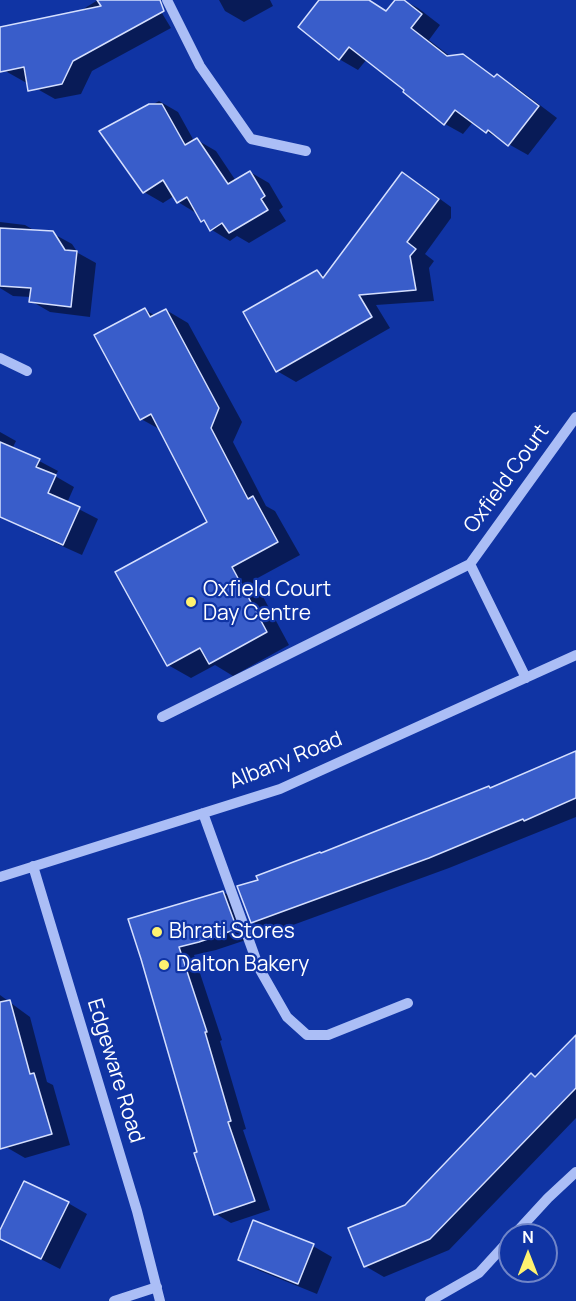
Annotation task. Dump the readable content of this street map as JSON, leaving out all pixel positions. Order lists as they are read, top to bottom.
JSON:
{
  "streets": {
    "street": ["Oxfield Court", "Albany Road", "Edgeware Road"]
  },
  "crossings": [
    ["Oxfield Court", "Albany Road"],
    ["Albany Road", "Edgeware Road"]
  ],
  "places": ["Oxfield Court Day Centre", "Bhrati Stores", "Dalton Bakery"],
  "north": "top"
}
